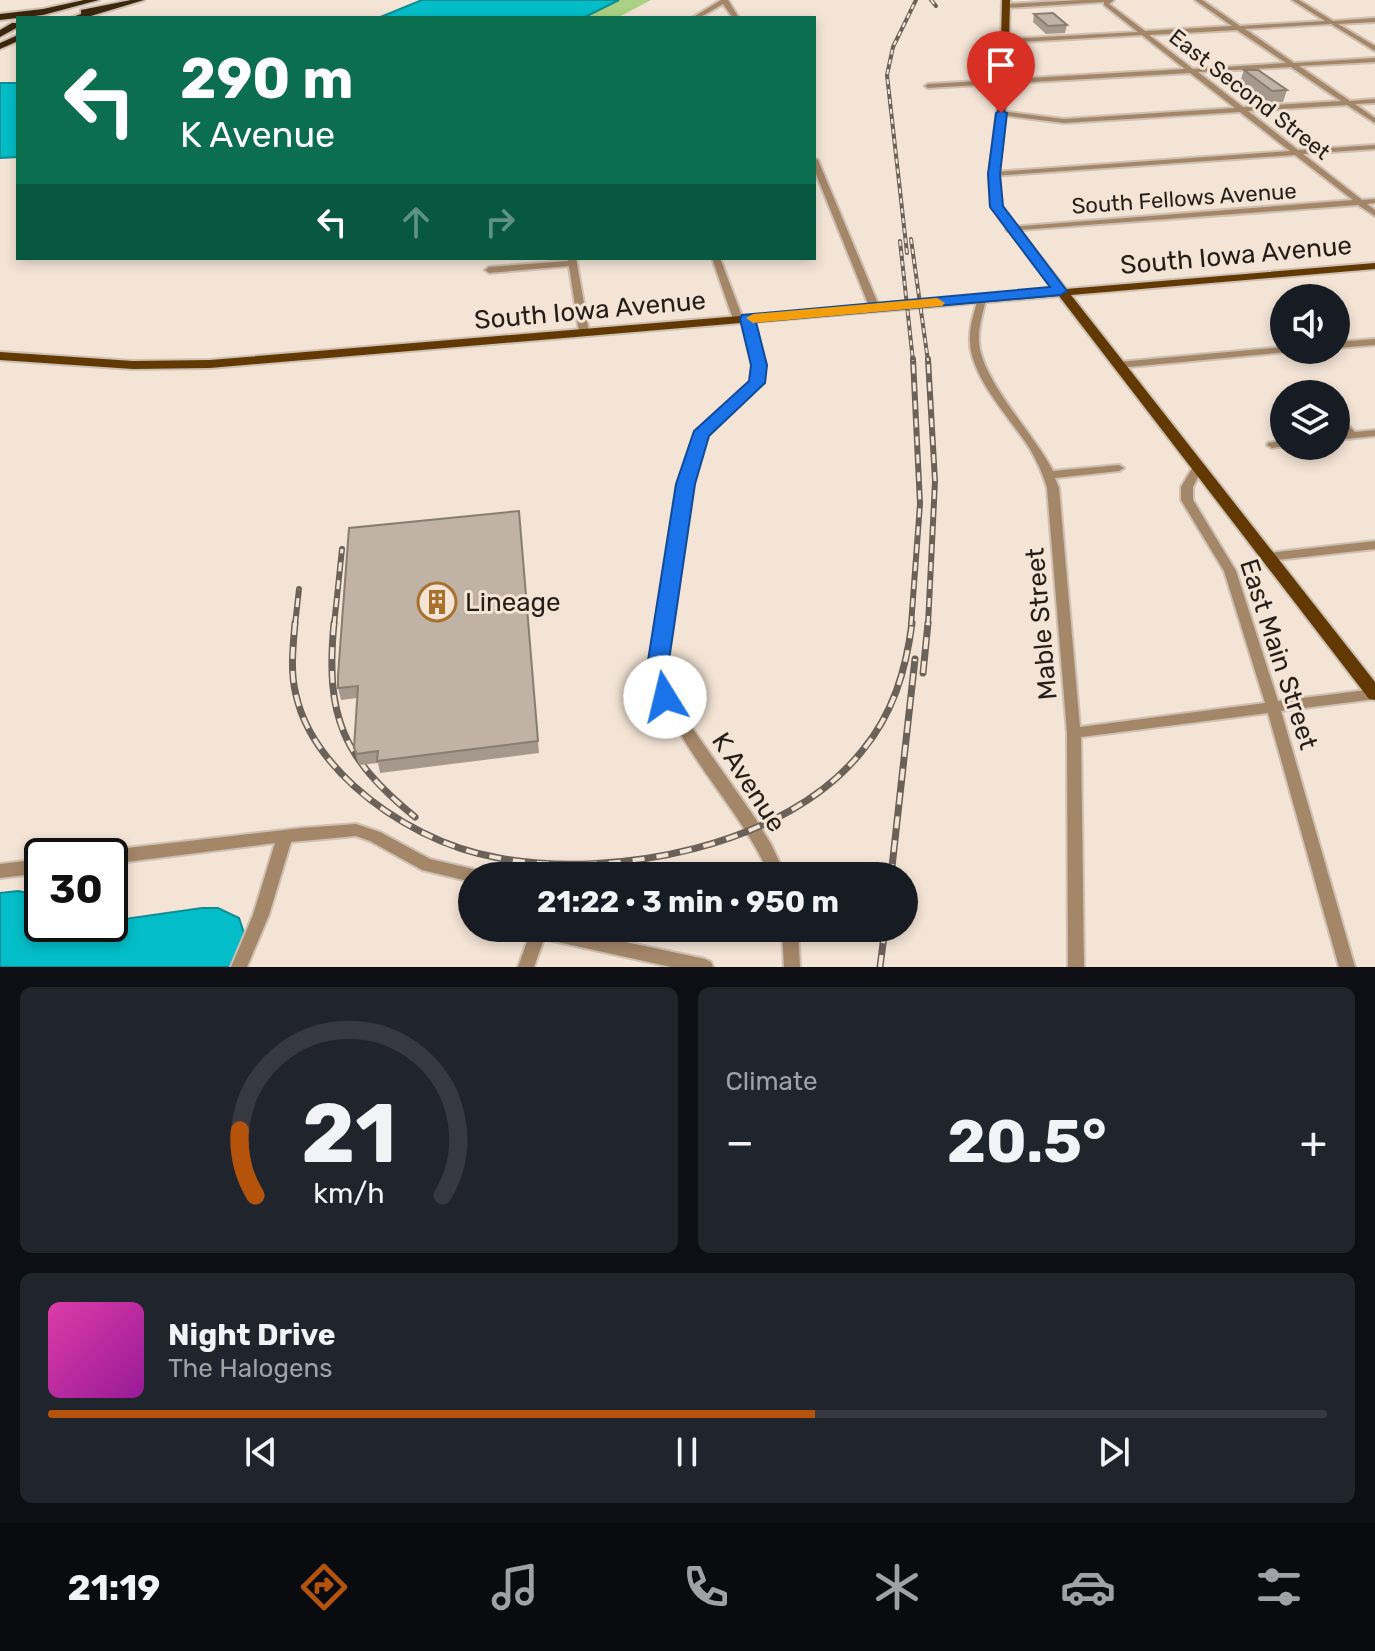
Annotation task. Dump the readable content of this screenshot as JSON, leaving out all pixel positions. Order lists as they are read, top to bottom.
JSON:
{
  "streets": {
    "main road": ["South Iowa Avenue"],
    "street": [
      "East Second Street",
      "South Fellows Avenue",
      "Mable Street",
      "East Main Street",
      "K Avenue"
    ]
  },
  "crossings": [
    ["East Second Street", "South Fellows Avenue"],
    ["South Iowa Avenue", "Mable Street"],
    ["South Iowa Avenue", "K Avenue"]
  ],
  "places": {
    "building": ["Lineage"]
  },
  "page": {
    "turn": ["290 m", "K Avenue"],
    "limit": "30",
    "trip": "21:22 · 3 min · 950 m",
    "tile": "Climate",
    "heat": ["−", "20.5°", "+"],
    "song": ["Night Drive", "The Halogens"],
    "tabs": "21:19",
    "gauge": ["21", "km/h"]
  }
}
